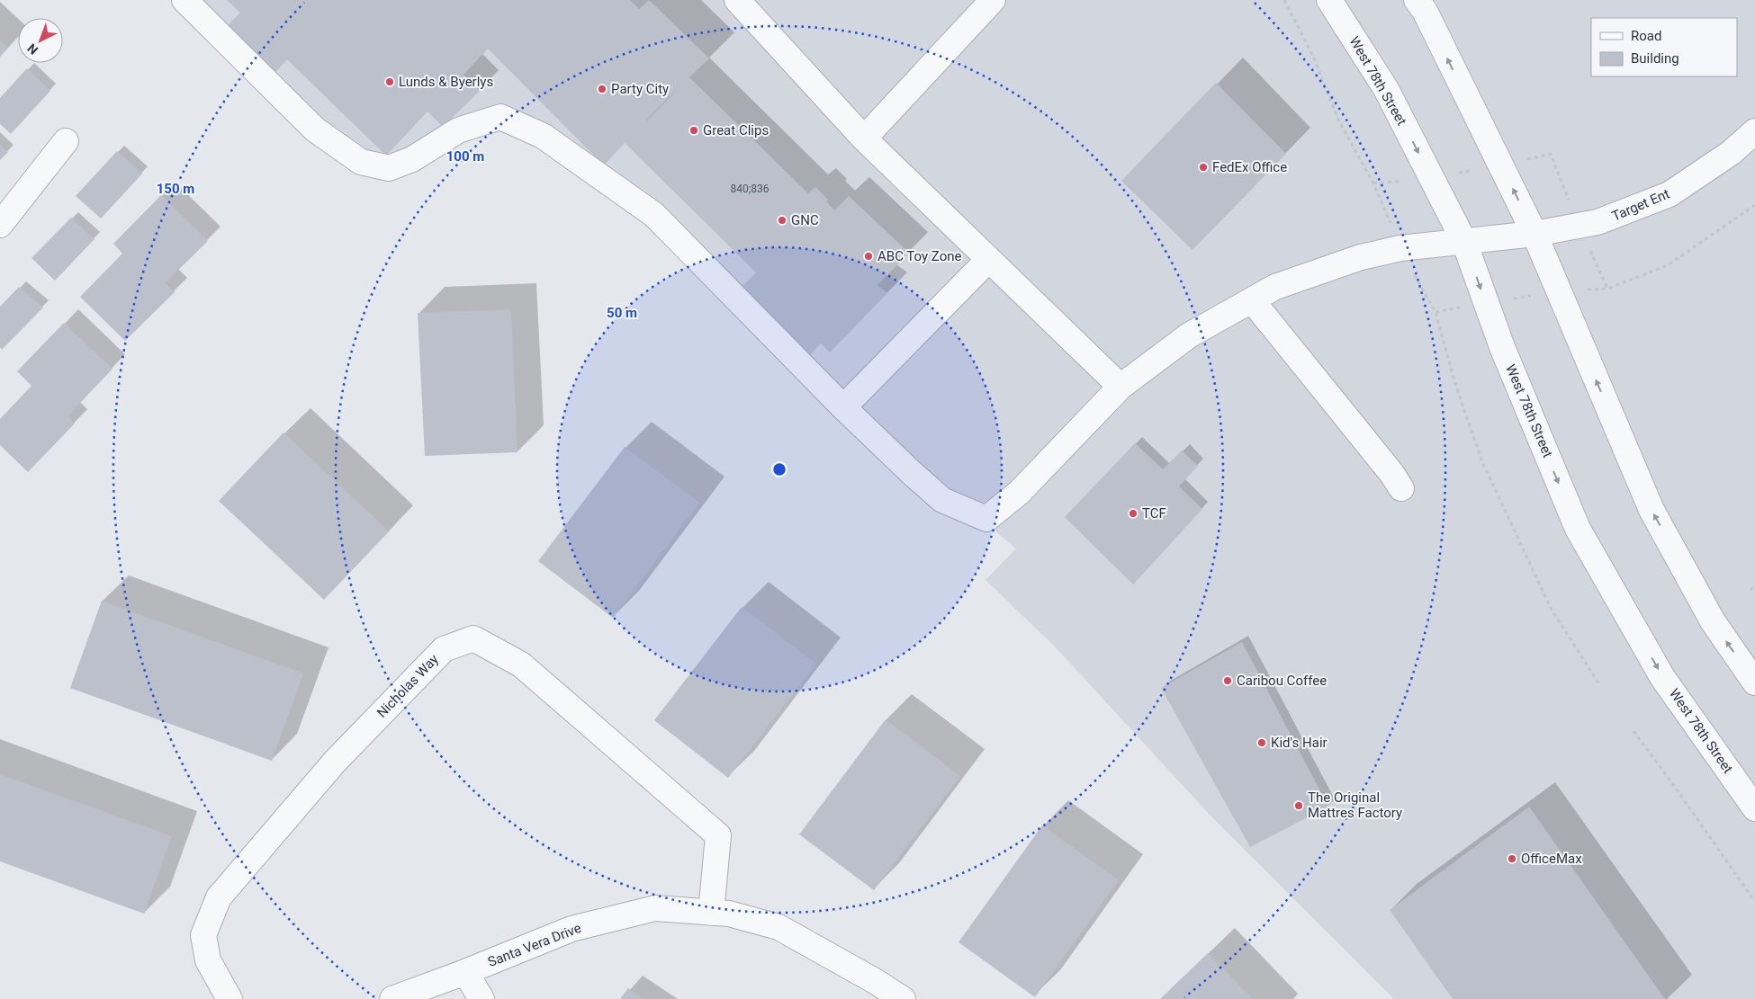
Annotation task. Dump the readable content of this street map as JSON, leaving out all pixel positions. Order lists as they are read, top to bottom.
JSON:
{
  "streets": {
    "street": [
      "West 78th Street",
      "Target Ent",
      "Nicholas Way",
      "Santa Vera Drive"
    ]
  },
  "crossings": [
    ["West 78th Street", "Target Ent"],
    ["Nicholas Way", "Santa Vera Drive"]
  ],
  "places": [
    "Lunds & Byerlys",
    "Party City",
    "Great Clips",
    "FedEx Office",
    "GNC",
    "ABC Toy Zone",
    "TCF",
    "Caribou Coffee",
    "Kid's Hair",
    "The Original Mattres Factory",
    "OfficeMax"
  ],
  "house_numbers": ["840;836"],
  "legend": ["Road", "Building"],
  "north": "bottom left",
  "rings": ["100 m", "150 m", "50 m"]
}
